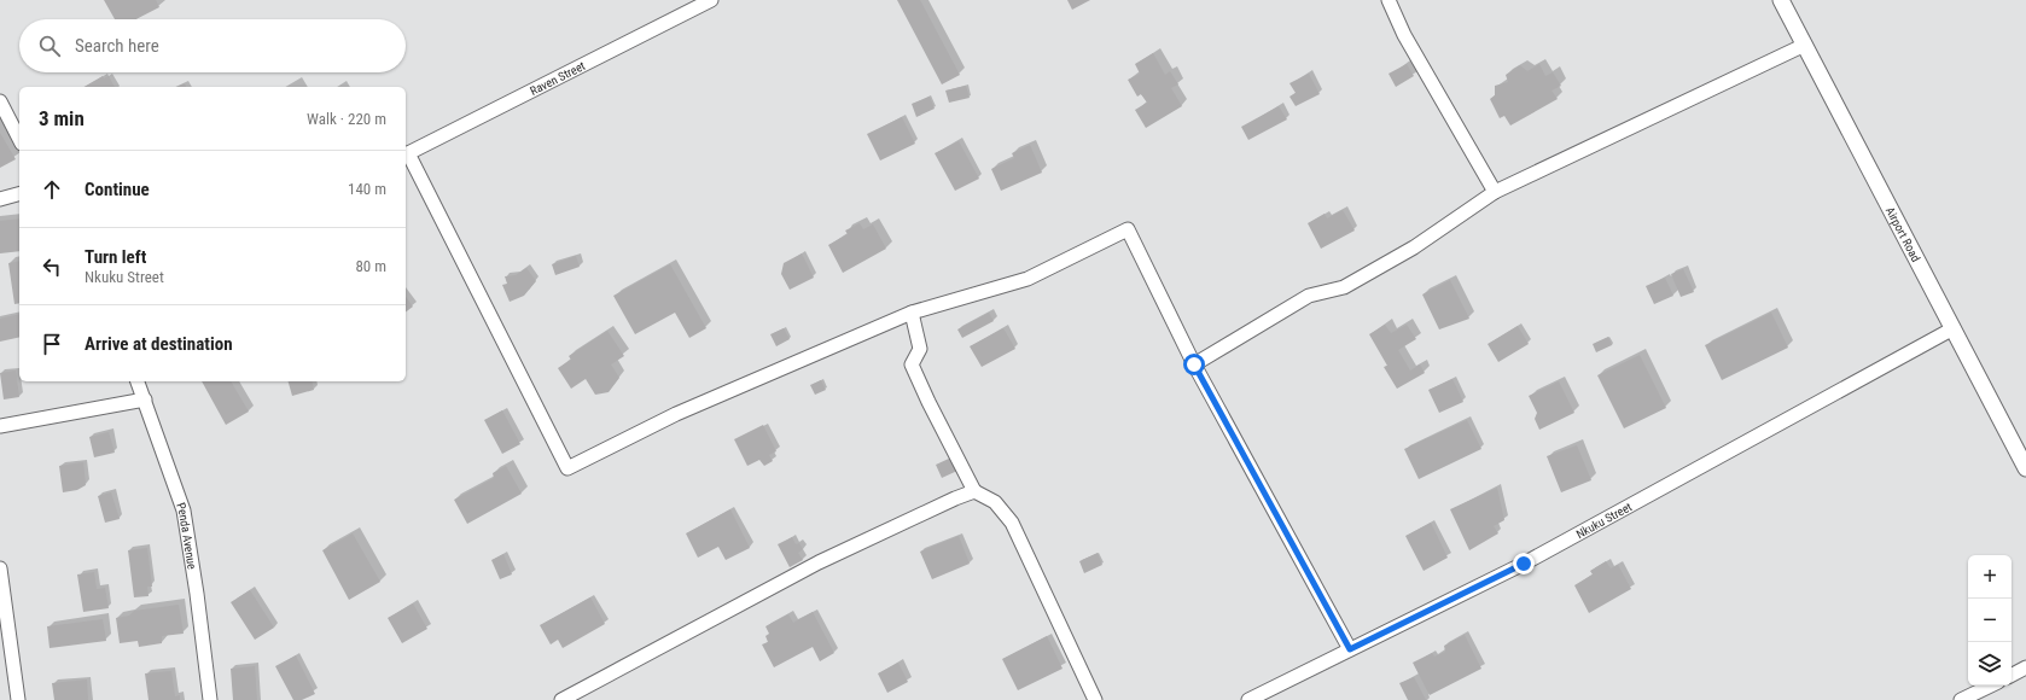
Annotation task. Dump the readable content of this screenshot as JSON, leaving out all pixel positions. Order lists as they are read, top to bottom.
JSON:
{
  "streets": {
    "street": [
      "Raven Street",
      "Airport Road",
      "Nkuku Street",
      "Penda Avenue"
    ]
  },
  "crossings": [
    ["Airport Road", "Nkuku Street"]
  ],
  "page": {
    "search": "Search here",
    "heading": ["3 min", "Walk · 220 m"],
    "list": [
      ["Continue", "140 m"],
      ["Turn left", "Nkuku Street", "80 m"],
      "Arrive at destination"
    ],
    "map_buttons": ["+", "−"]
  }
}
